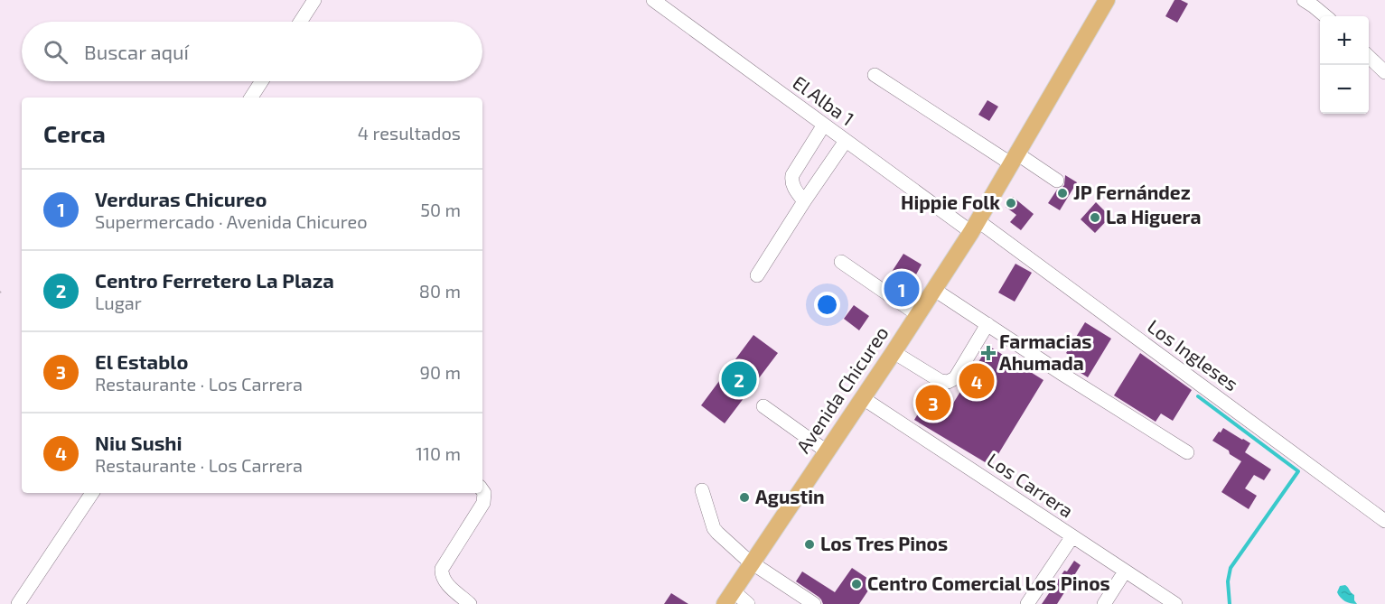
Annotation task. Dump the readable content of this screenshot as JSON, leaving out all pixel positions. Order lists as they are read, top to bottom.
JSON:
{
  "streets": {
    "main road": ["Avenida Chicureo"],
    "street": ["El Alba 1", "Los Ingleses", "Los Carrera"]
  },
  "crossings": [
    ["El Alba 1", "Los Ingleses"],
    ["El Alba 1", "Avenida Chicureo"],
    ["Los Ingleses", "Avenida Chicureo"],
    ["Avenida Chicureo", "Los Carrera"]
  ],
  "places": {
    "other": [
      "JP Fernández",
      "Hippie Folk",
      "La Higuera",
      "Agustin",
      "Los Tres Pinos",
      "Centro Comercial Los Pinos"
    ],
    "health": ["Farmacias Ahumada"]
  },
  "page": {
    "map_buttons": ["+", "−"],
    "search": "Buscar aquí",
    "heading": ["Cerca", "4 resultados"],
    "list": [
      {
        "mark": "1",
        "name": "Verduras Chicureo",
        "note": "Supermercado · Avenida Chicureo",
        "value": "50 m"
      },
      {
        "mark": "2",
        "name": "Centro Ferretero La Plaza",
        "note": "Lugar",
        "value": "80 m"
      },
      {
        "mark": "3",
        "name": "El Establo",
        "note": "Restaurante · Los Carrera",
        "value": "90 m"
      },
      {
        "mark": "4",
        "name": "Niu Sushi",
        "note": "Restaurante · Los Carrera",
        "value": "110 m"
      }
    ],
    "pins": [
      "1",
      "2",
      "4",
      "3"
    ]
  }
}
